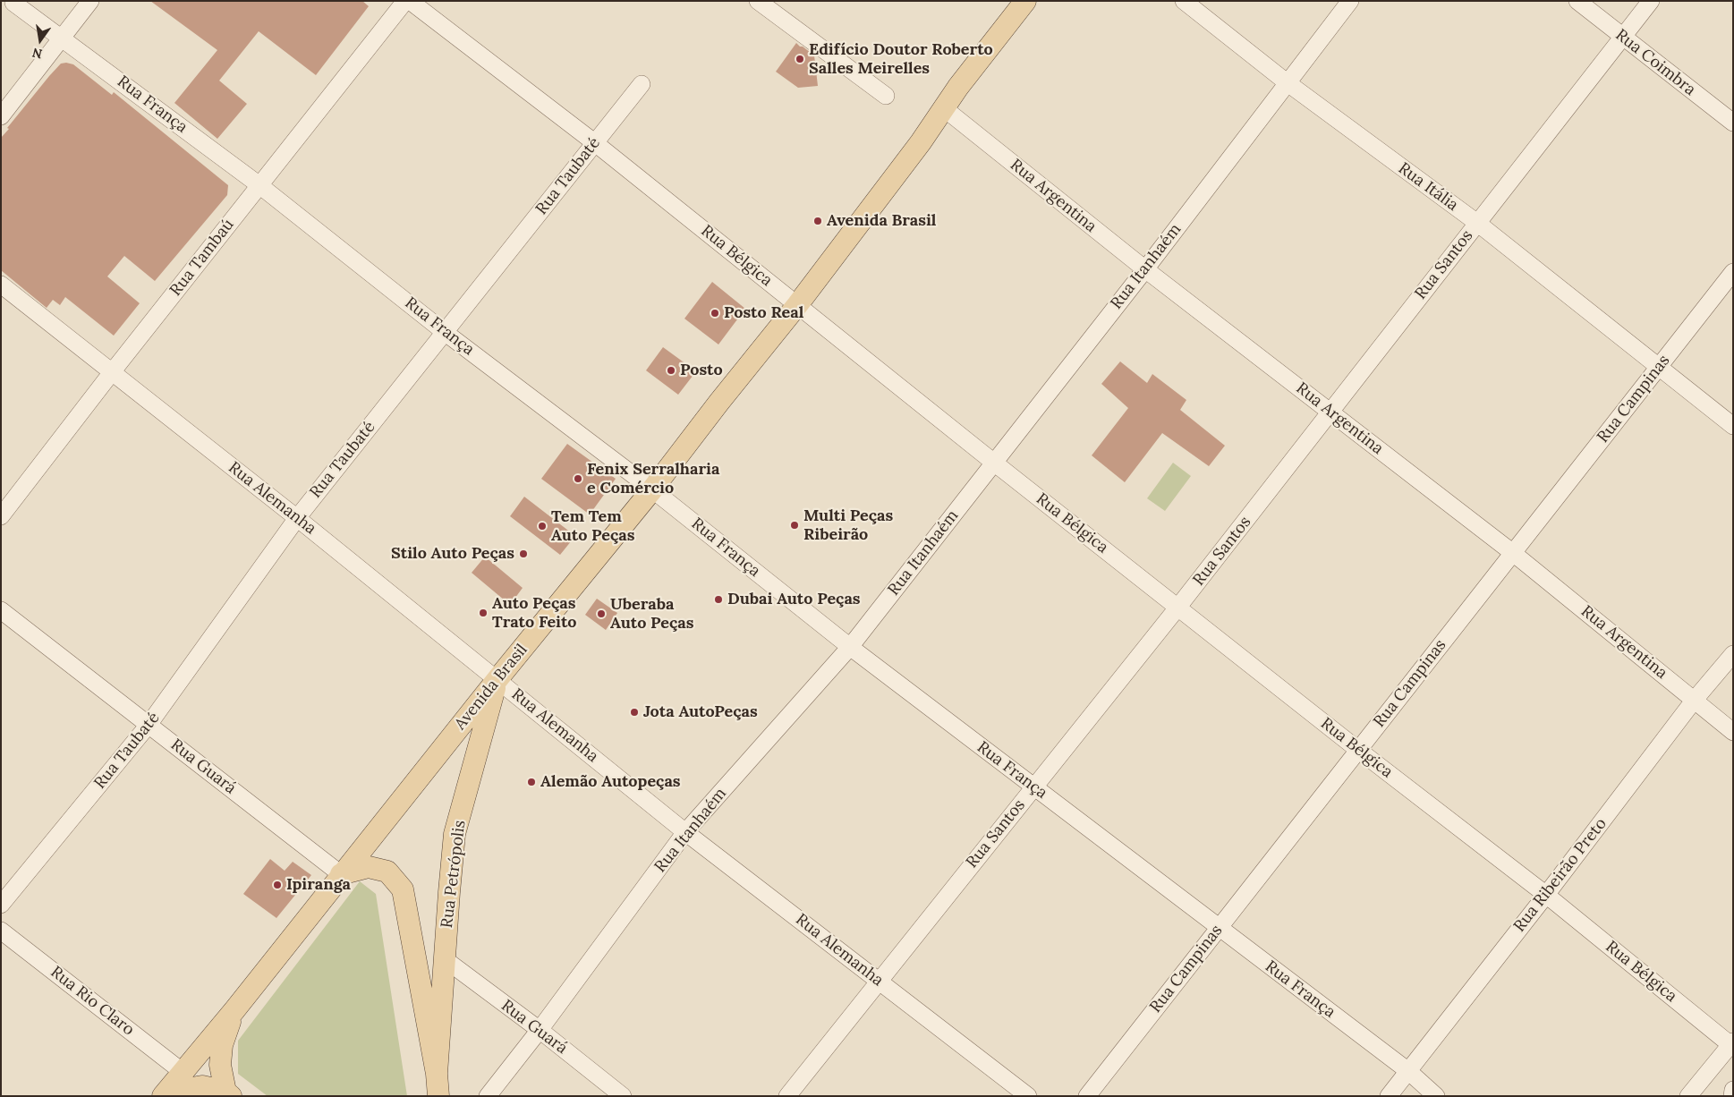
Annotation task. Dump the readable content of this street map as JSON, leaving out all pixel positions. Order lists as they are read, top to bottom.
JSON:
{
  "streets": {
    "main road": ["Avenida Brasil", "Rua Petrópolis"],
    "street": [
      "Rua Coimbra",
      "Rua França",
      "Rua Taubaté",
      "Rua Itália",
      "Rua Argentina",
      "Rua Bélgica",
      "Rua Tambaú",
      "Rua Santos",
      "Rua Itanhaém",
      "Rua Campinas",
      "Rua Alemanha",
      "Rua Guará",
      "Rua Ribeirão Preto",
      "Rua Rio Claro"
    ]
  },
  "crossings": [
    ["Rua Coimbra", "Rua Santos"],
    ["Rua França", "Rua Taubaté"],
    ["Rua França", "Rua Tambaú"],
    ["Rua França", "Rua Santos"],
    ["Rua França", "Rua Itanhaém"],
    ["Rua França", "Rua Campinas"],
    ["Rua França", "Avenida Brasil"],
    ["Rua França", "Rua Ribeirão Preto"],
    ["Rua Taubaté", "Rua Bélgica"],
    ["Rua Taubaté", "Rua Alemanha"],
    ["Rua Taubaté", "Rua Guará"],
    ["Rua Itália", "Rua Santos"],
    ["Rua Itália", "Rua Itanhaém"],
    ["Rua Itália", "Rua Campinas"],
    ["Rua Argentina", "Rua Santos"],
    ["Rua Argentina", "Rua Itanhaém"],
    ["Rua Argentina", "Rua Campinas"],
    ["Rua Argentina", "Avenida Brasil"],
    ["Rua Argentina", "Rua Ribeirão Preto"],
    ["Rua Bélgica", "Rua Santos"],
    ["Rua Bélgica", "Rua Itanhaém"],
    ["Rua Bélgica", "Rua Campinas"],
    ["Rua Bélgica", "Avenida Brasil"],
    ["Rua Bélgica", "Rua Ribeirão Preto"],
    ["Rua Tambaú", "Rua Alemanha"],
    ["Rua Santos", "Rua Alemanha"],
    ["Rua Itanhaém", "Rua Alemanha"],
    ["Rua Itanhaém", "Rua Guará"],
    ["Rua Alemanha", "Avenida Brasil"],
    ["Rua Alemanha", "Rua Petrópolis"],
    ["Avenida Brasil", "Rua Guará"],
    ["Avenida Brasil", "Rua Petrópolis"],
    ["Avenida Brasil", "Rua Rio Claro"],
    ["Rua Guará", "Rua Petrópolis"]
  ],
  "places": [
    "Edifício Doutor Roberto Salles Meirelles",
    "Avenida Brasil",
    "Posto Real",
    "Posto",
    "Fenix Serralharia e Comércio",
    "Multi Peças Ribeirão",
    "Tem Tem Auto Peças",
    "Stilo Auto Peças",
    "Dubai Auto Peças",
    "Auto Peças Trato Feito",
    "Uberaba Auto Peças",
    "Jota AutoPeças",
    "Alemão Autopeças",
    "Ipiranga"
  ],
  "north": "bottom"
}
